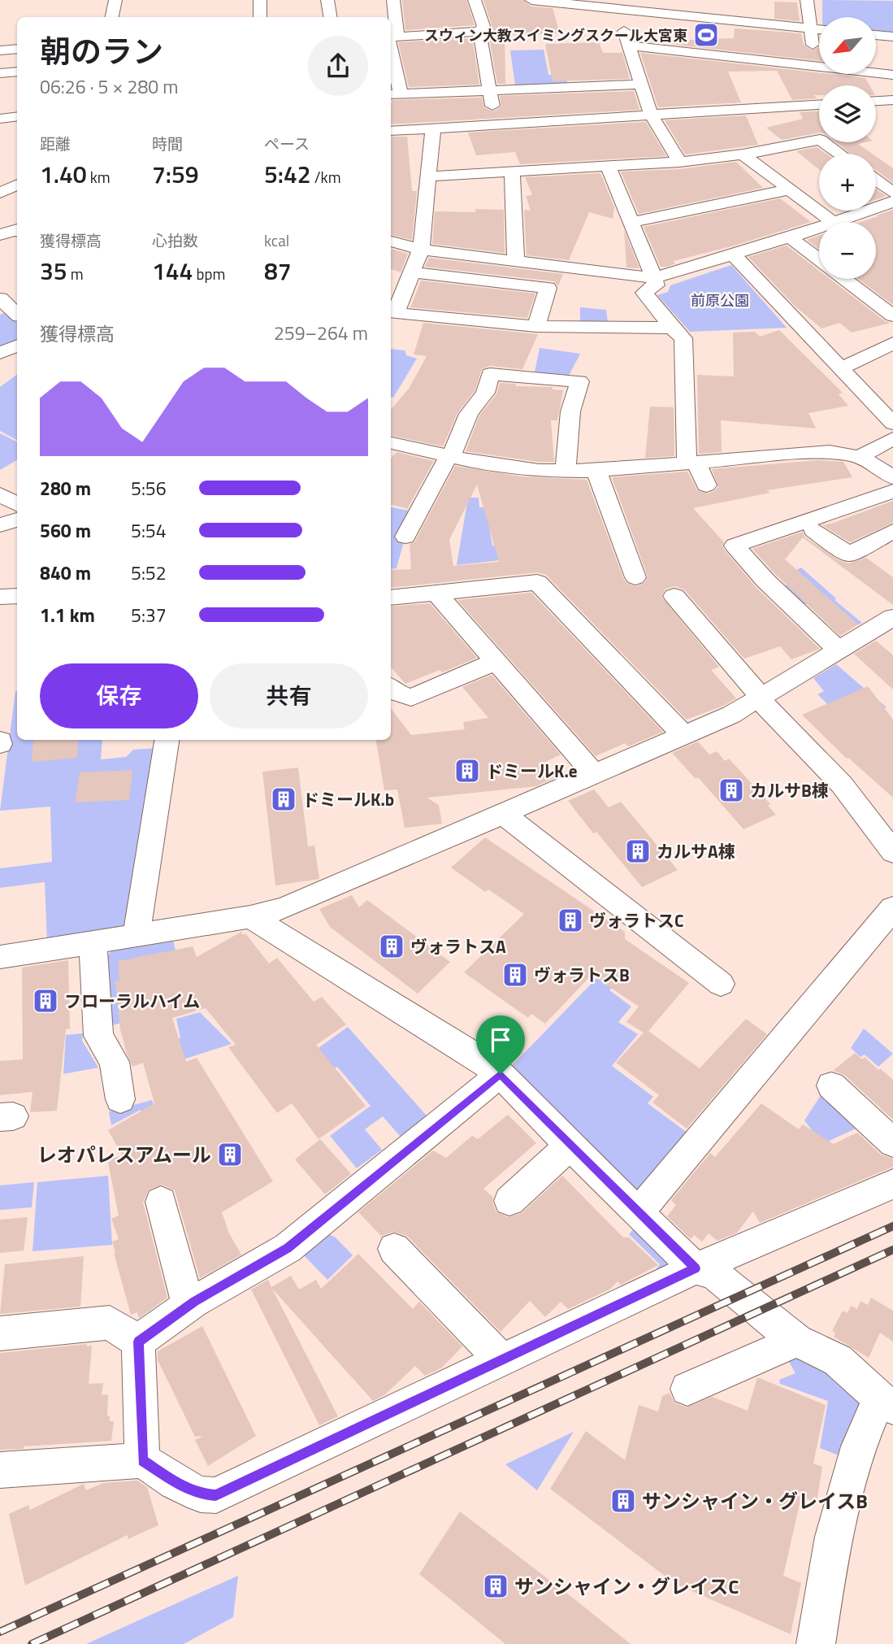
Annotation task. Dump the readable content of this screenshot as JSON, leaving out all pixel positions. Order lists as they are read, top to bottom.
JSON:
{
  "parks": ["前原公園"],
  "places": {
    "sports": ["スウィン大教スイミングスクール大宮東"],
    "building": [
      "ドミールK.e",
      "カルサB棟",
      "ドミールK.b",
      "カルサA棟",
      "ヴォラトスC",
      "ヴォラトスA",
      "ヴォラトスB",
      "フローラルハイム",
      "レオパレスアムール",
      "サンシャイン・グレイスB",
      "サンシャイン・グレイスC"
    ]
  },
  "north": "bottom left",
  "page": {
    "map_buttons": ["+", "−"],
    "heading": ["朝のラン", "06:26 · 5 × 280 m"],
    "stats": [
      ["距離", "1.40 km"],
      ["時間", "7:59"],
      ["ペース", "5:42 /km"],
      ["獲得標高", "35 m"],
      ["心拍数", "144 bpm"],
      ["kcal", "87"]
    ],
    "chart": ["獲得標高", "259–264 m"],
    "list": [
      {
        "name": "280 m",
        "note": "5:56"
      },
      {
        "name": "560 m",
        "note": "5:54"
      },
      {
        "name": "840 m",
        "note": "5:52"
      },
      {
        "name": "1.1 km",
        "note": "5:37"
      }
    ],
    "buttons": ["保存", "共有"]
  }
}
